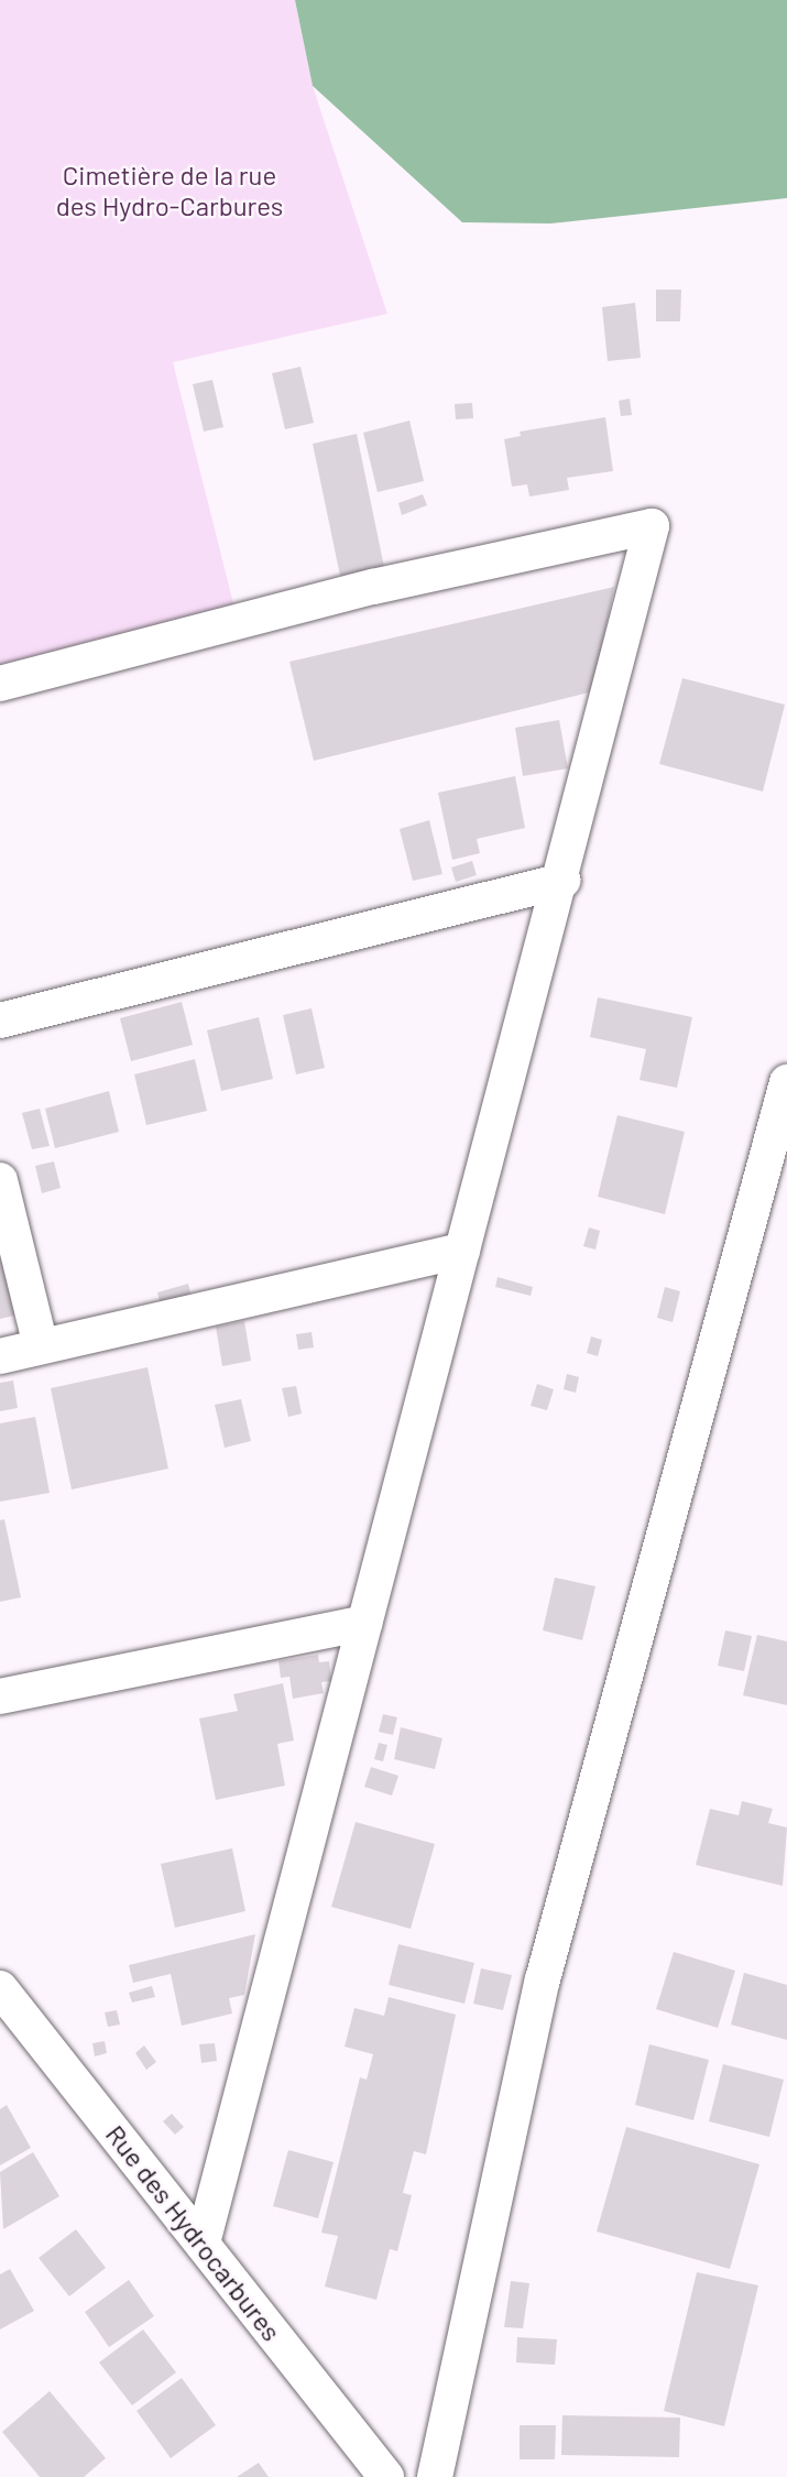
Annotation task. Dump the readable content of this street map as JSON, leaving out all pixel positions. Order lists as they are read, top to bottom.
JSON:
{
  "streets": {
    "street": ["Rue des Hydrocarbures"]
  },
  "parks": ["Cimetière de la rue des Hydro-Carbures"]
}
